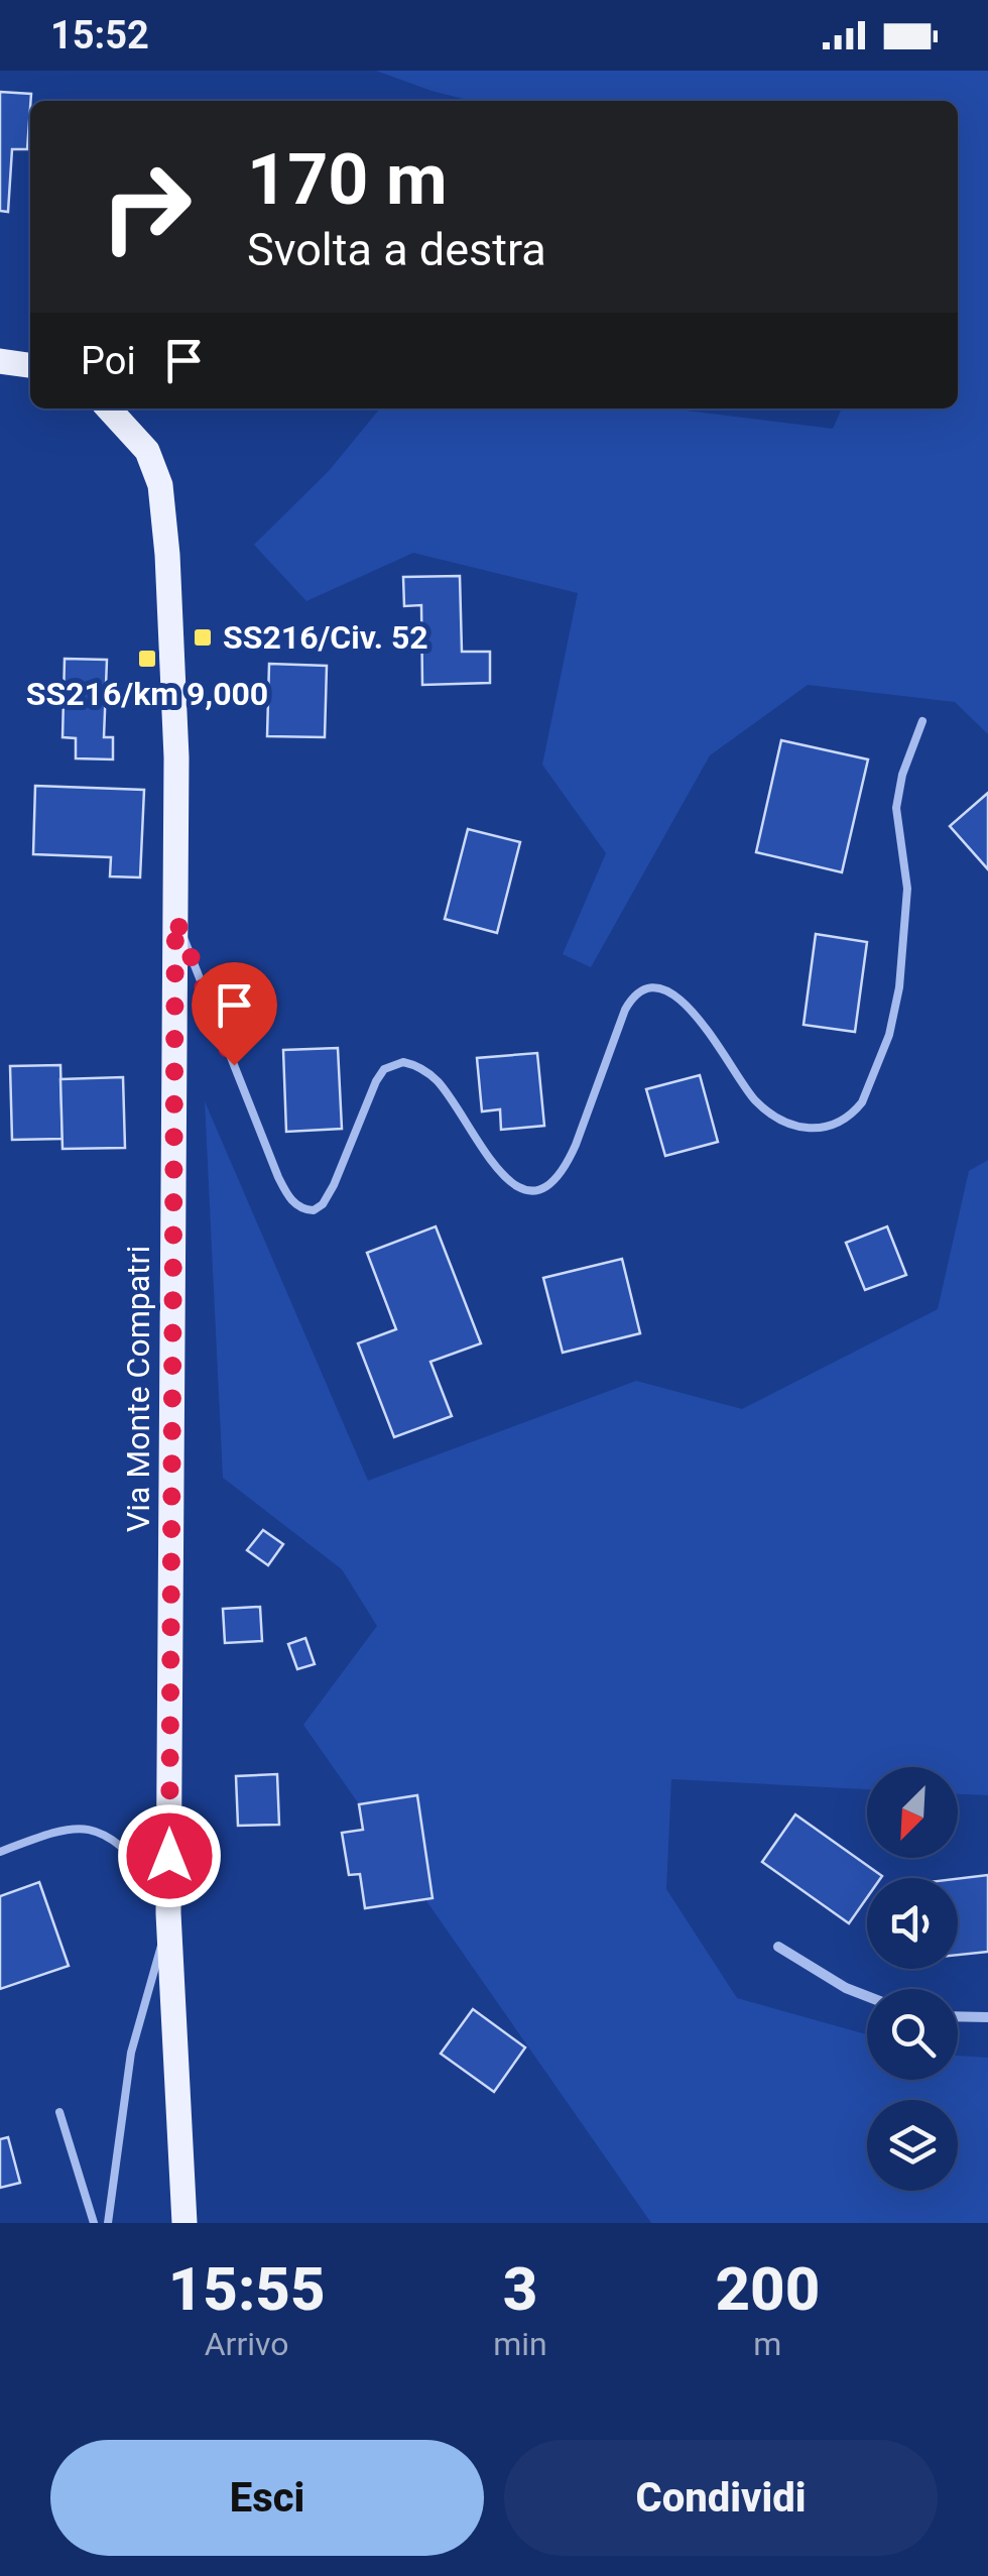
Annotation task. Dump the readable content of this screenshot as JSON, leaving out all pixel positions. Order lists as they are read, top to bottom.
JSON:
{
  "streets": {
    "main road": ["Via Monte Compatri"]
  },
  "places": {
    "transit": ["SS216/Civ. 52", "SS216/km 9,000"]
  },
  "north": "bottom left",
  "page": {
    "status": "15:52",
    "turn": ["170 m", "Svolta a destra"],
    "then": "Poi",
    "eta": [
      "15:55",
      "Arrivo",
      "3",
      "min",
      "200",
      "m"
    ],
    "buttons": ["Esci", "Condividi"]
  }
}
